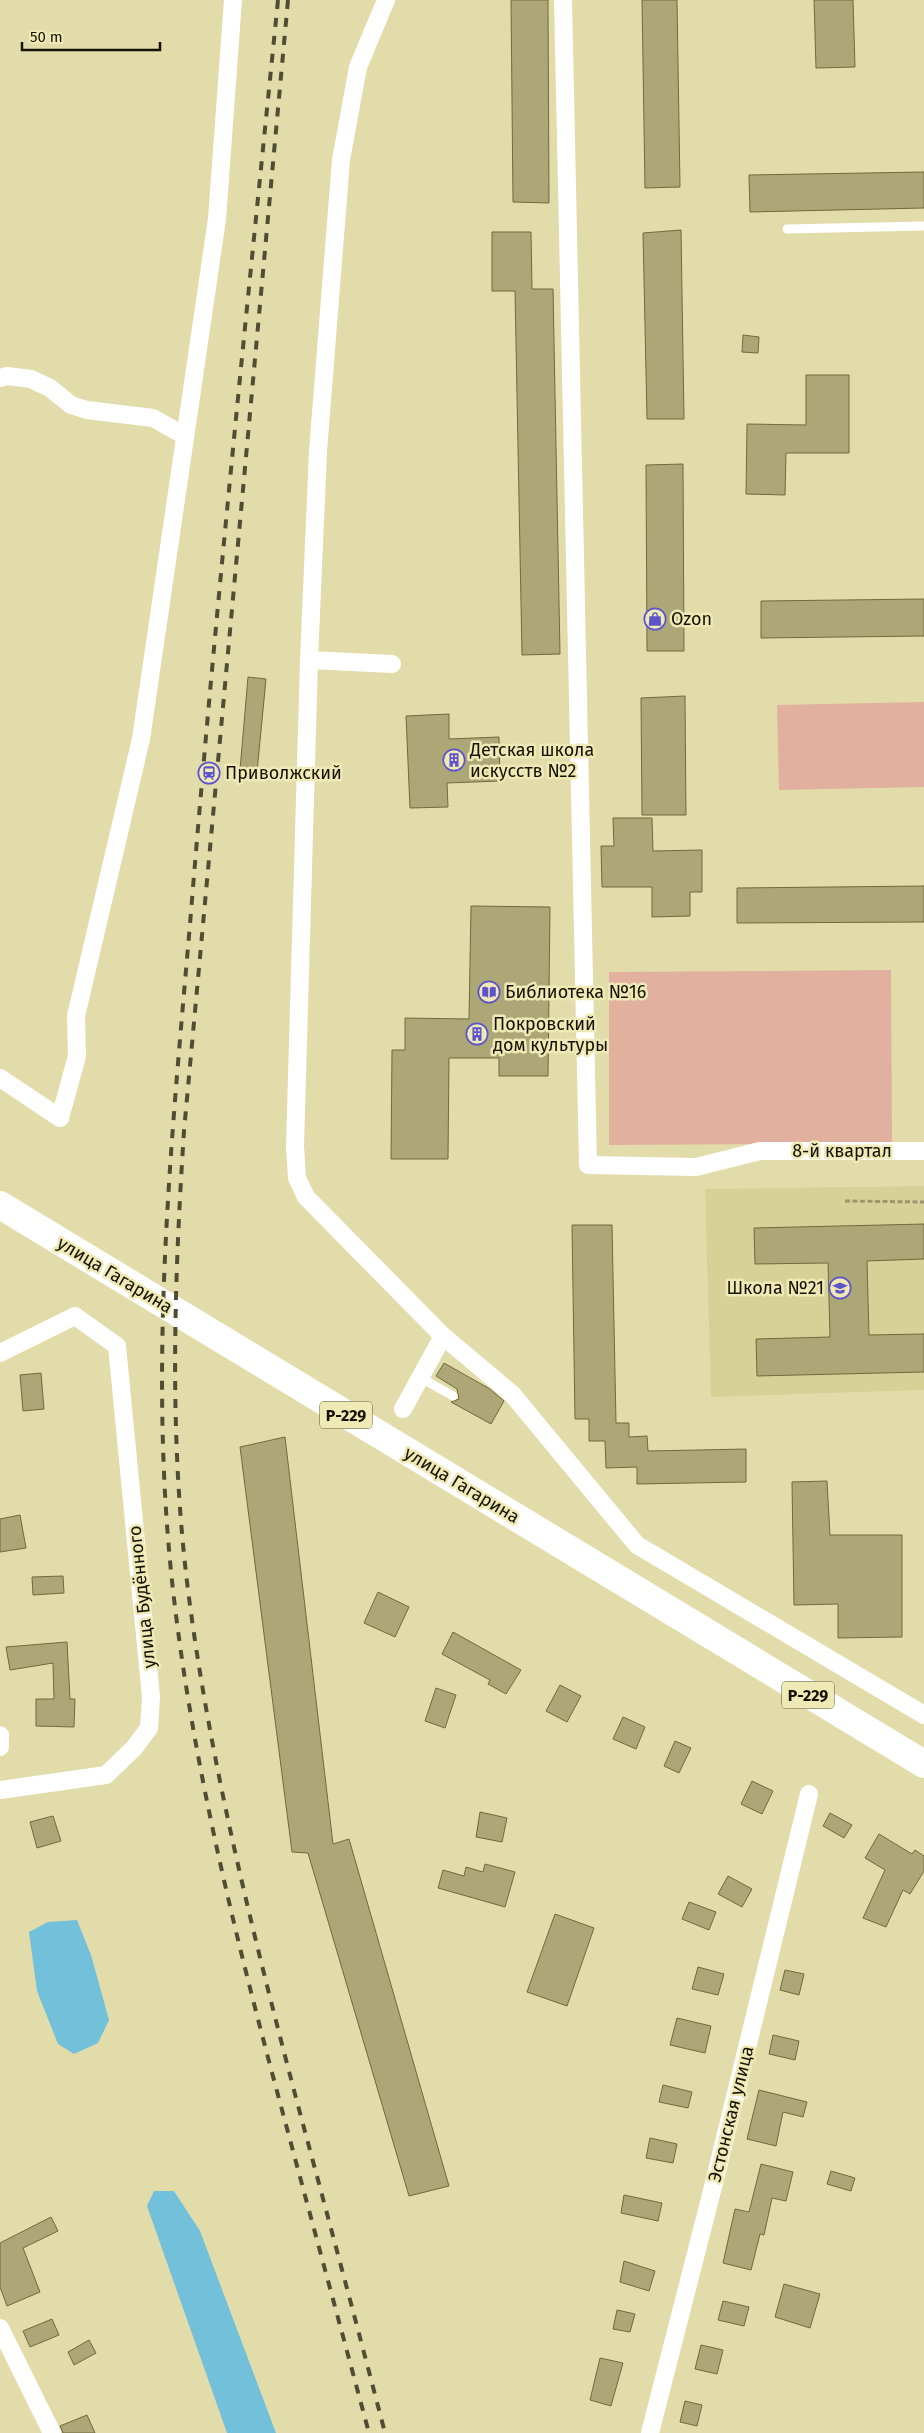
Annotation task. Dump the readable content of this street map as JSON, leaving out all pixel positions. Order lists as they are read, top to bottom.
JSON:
{
  "streets": {
    "main road": ["улица Гагарина", "Р-229"],
    "street": ["8-й квартал", "улица Будённого", "Эстонская улица"]
  },
  "places": {
    "shop": ["Ozon"],
    "building": ["Детская школа искусств №2", "Покровский дом культуры"],
    "station": ["Приволжский"],
    "library": ["Библиотека №16"],
    "school or university": ["Школа №21"]
  },
  "scale_bar": "50 m"
}
